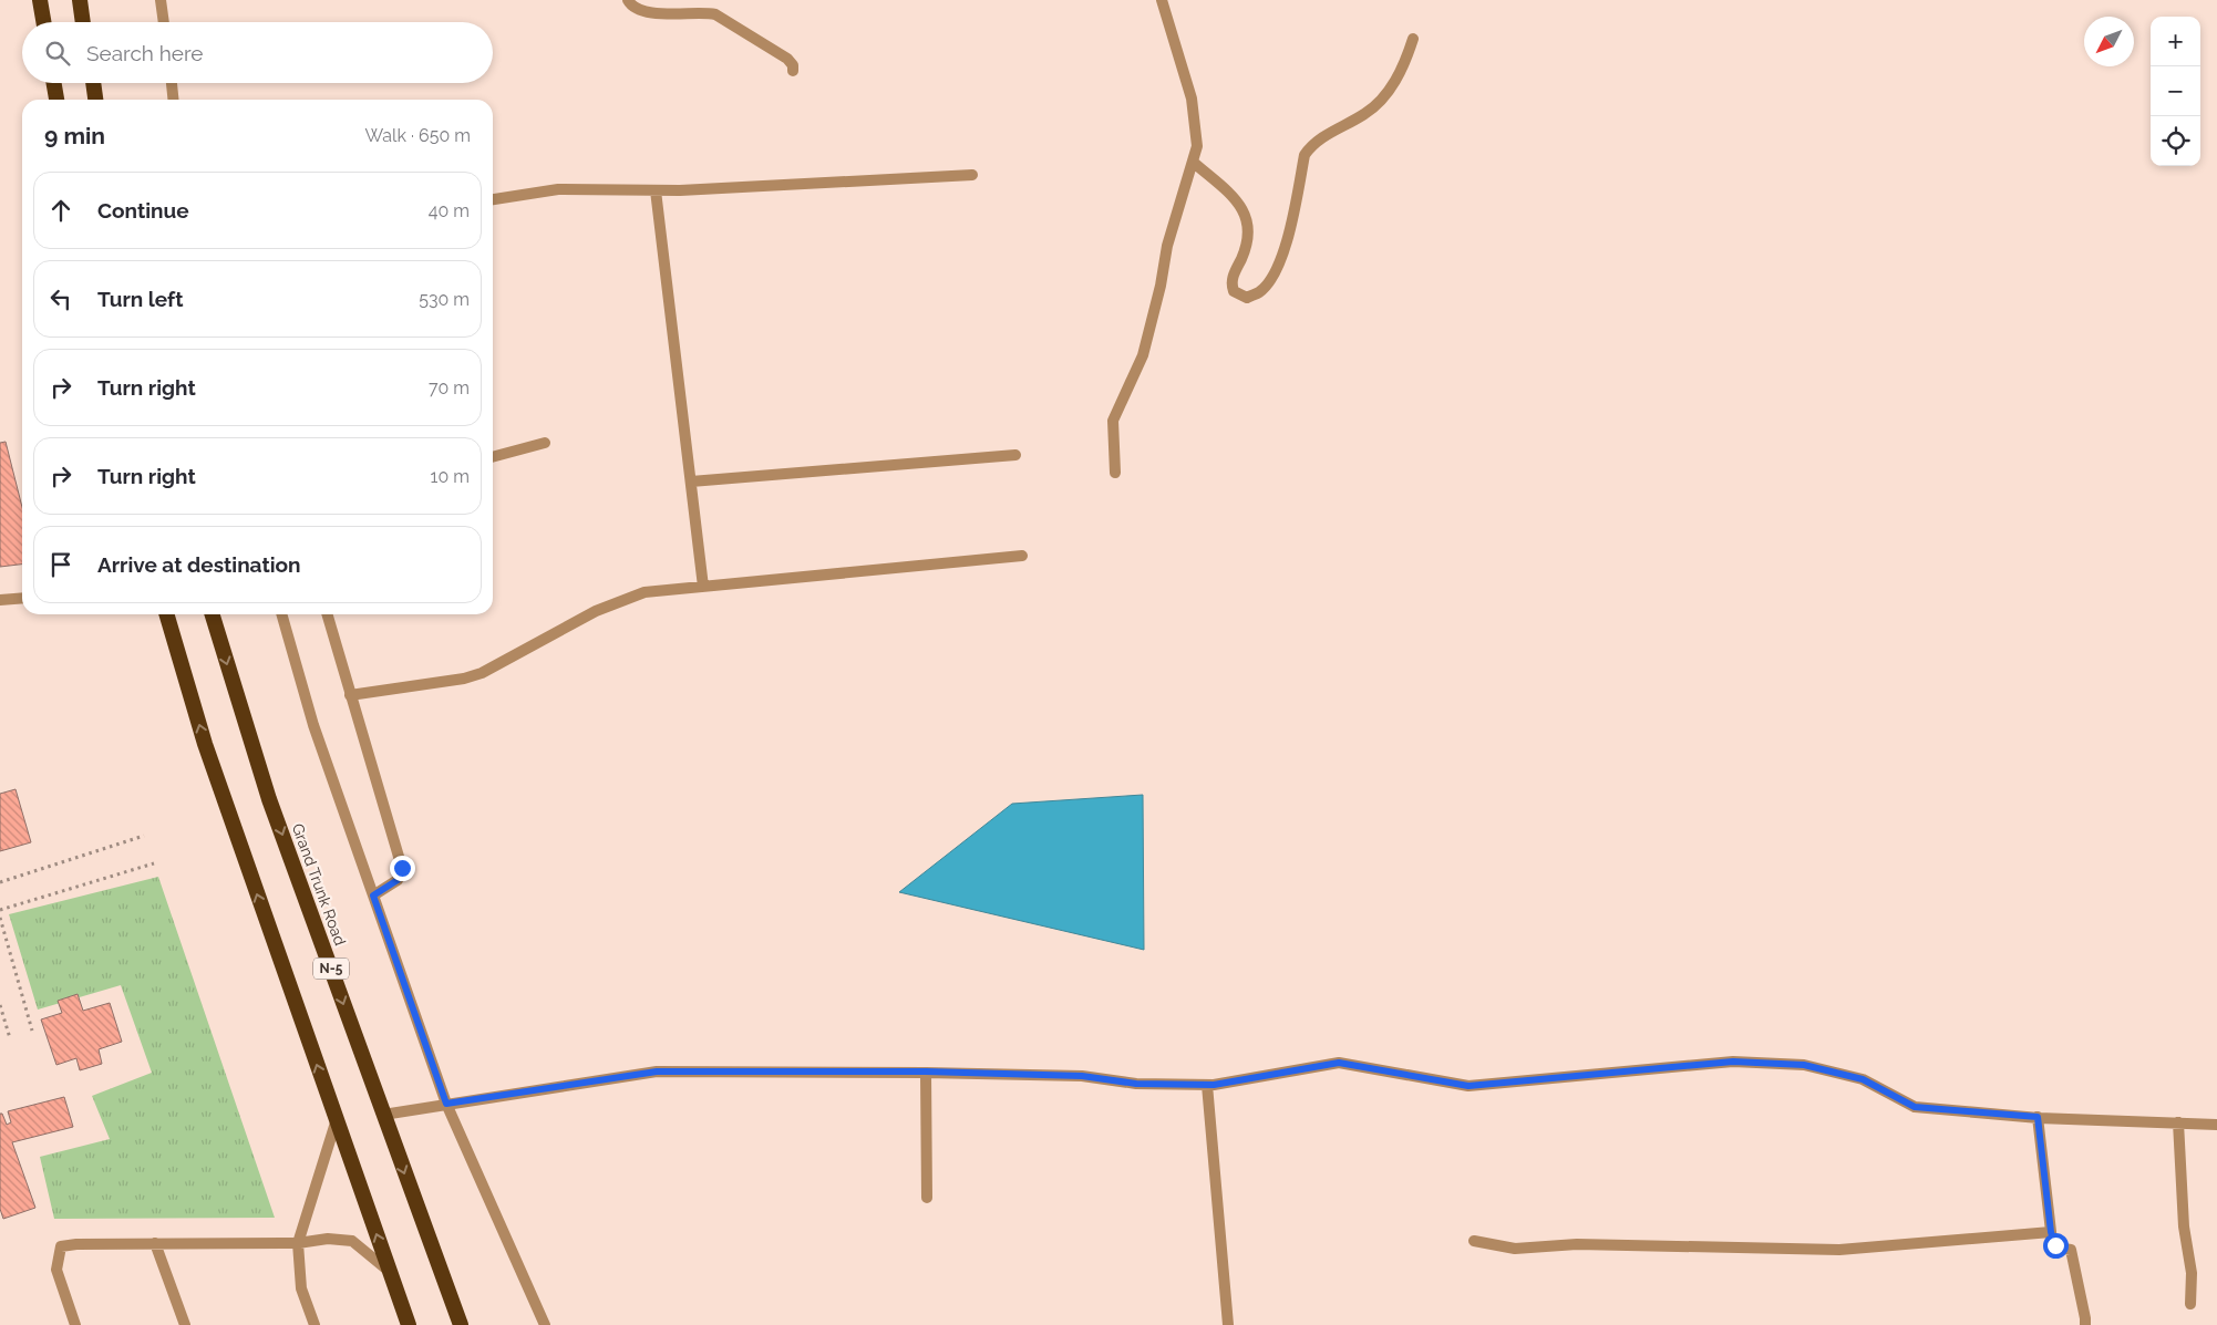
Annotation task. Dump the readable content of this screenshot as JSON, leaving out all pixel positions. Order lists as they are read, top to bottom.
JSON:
{
  "streets": {
    "highway": ["Grand Trunk Road", "N-5"]
  },
  "north": "bottom left",
  "page": {
    "map_buttons": ["+", "−"],
    "search": "Search here",
    "heading": ["9 min", "Walk · 650 m"],
    "list": [
      ["Continue", "40 m"],
      ["Turn left", "530 m"],
      ["Turn right", "70 m"],
      ["Turn right", "10 m"],
      "Arrive at destination"
    ]
  }
}
